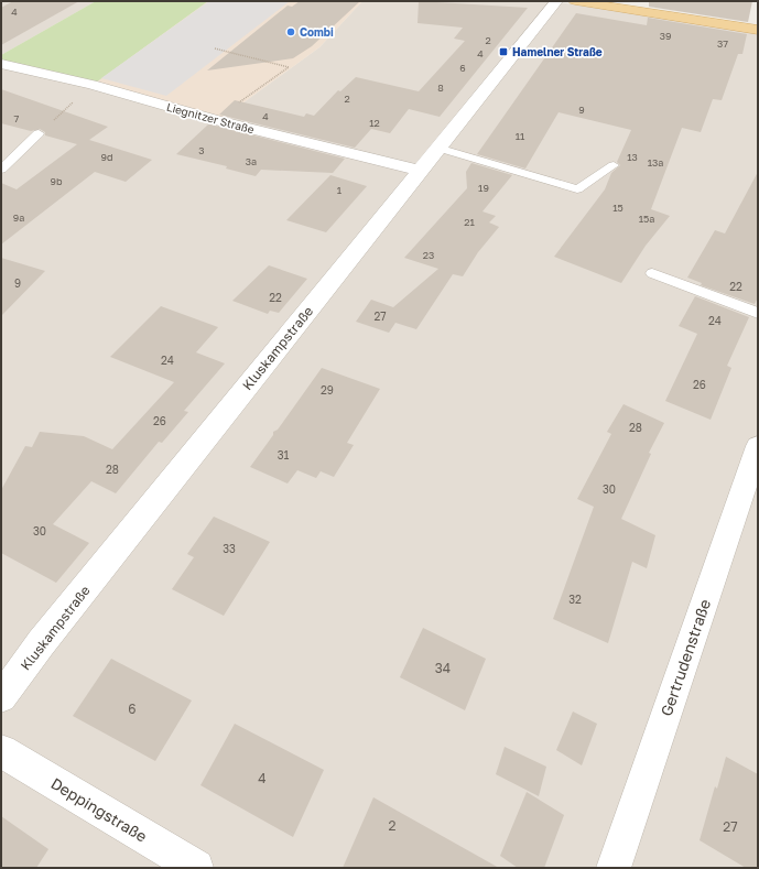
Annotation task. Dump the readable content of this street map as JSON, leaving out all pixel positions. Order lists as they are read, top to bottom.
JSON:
{
  "streets": {
    "street": [
      "Liegnitzer Straße",
      "Kluskampstraße",
      "Gertrudenstraße",
      "Deppingstraße"
    ]
  },
  "crossings": [
    ["Liegnitzer Straße", "Kluskampstraße"]
  ],
  "places": {
    "other": ["Combi"],
    "transit": ["Hamelner Straße"]
  },
  "house_numbers": [
    "4",
    "39",
    "2",
    "37",
    "4",
    "6",
    "8",
    "2",
    "9",
    "4",
    "7",
    "12",
    "11",
    "3",
    "9d",
    "13",
    "3a",
    "13a",
    "9b",
    "19",
    "1",
    "15",
    "9a",
    "15a",
    "21",
    "23",
    "9",
    "22",
    "22",
    "27",
    "24",
    "24",
    "26",
    "29",
    "26",
    "28",
    "31",
    "28",
    "30",
    "30",
    "33",
    "32",
    "34",
    "6",
    "4",
    "2",
    "27"
  ]
}
